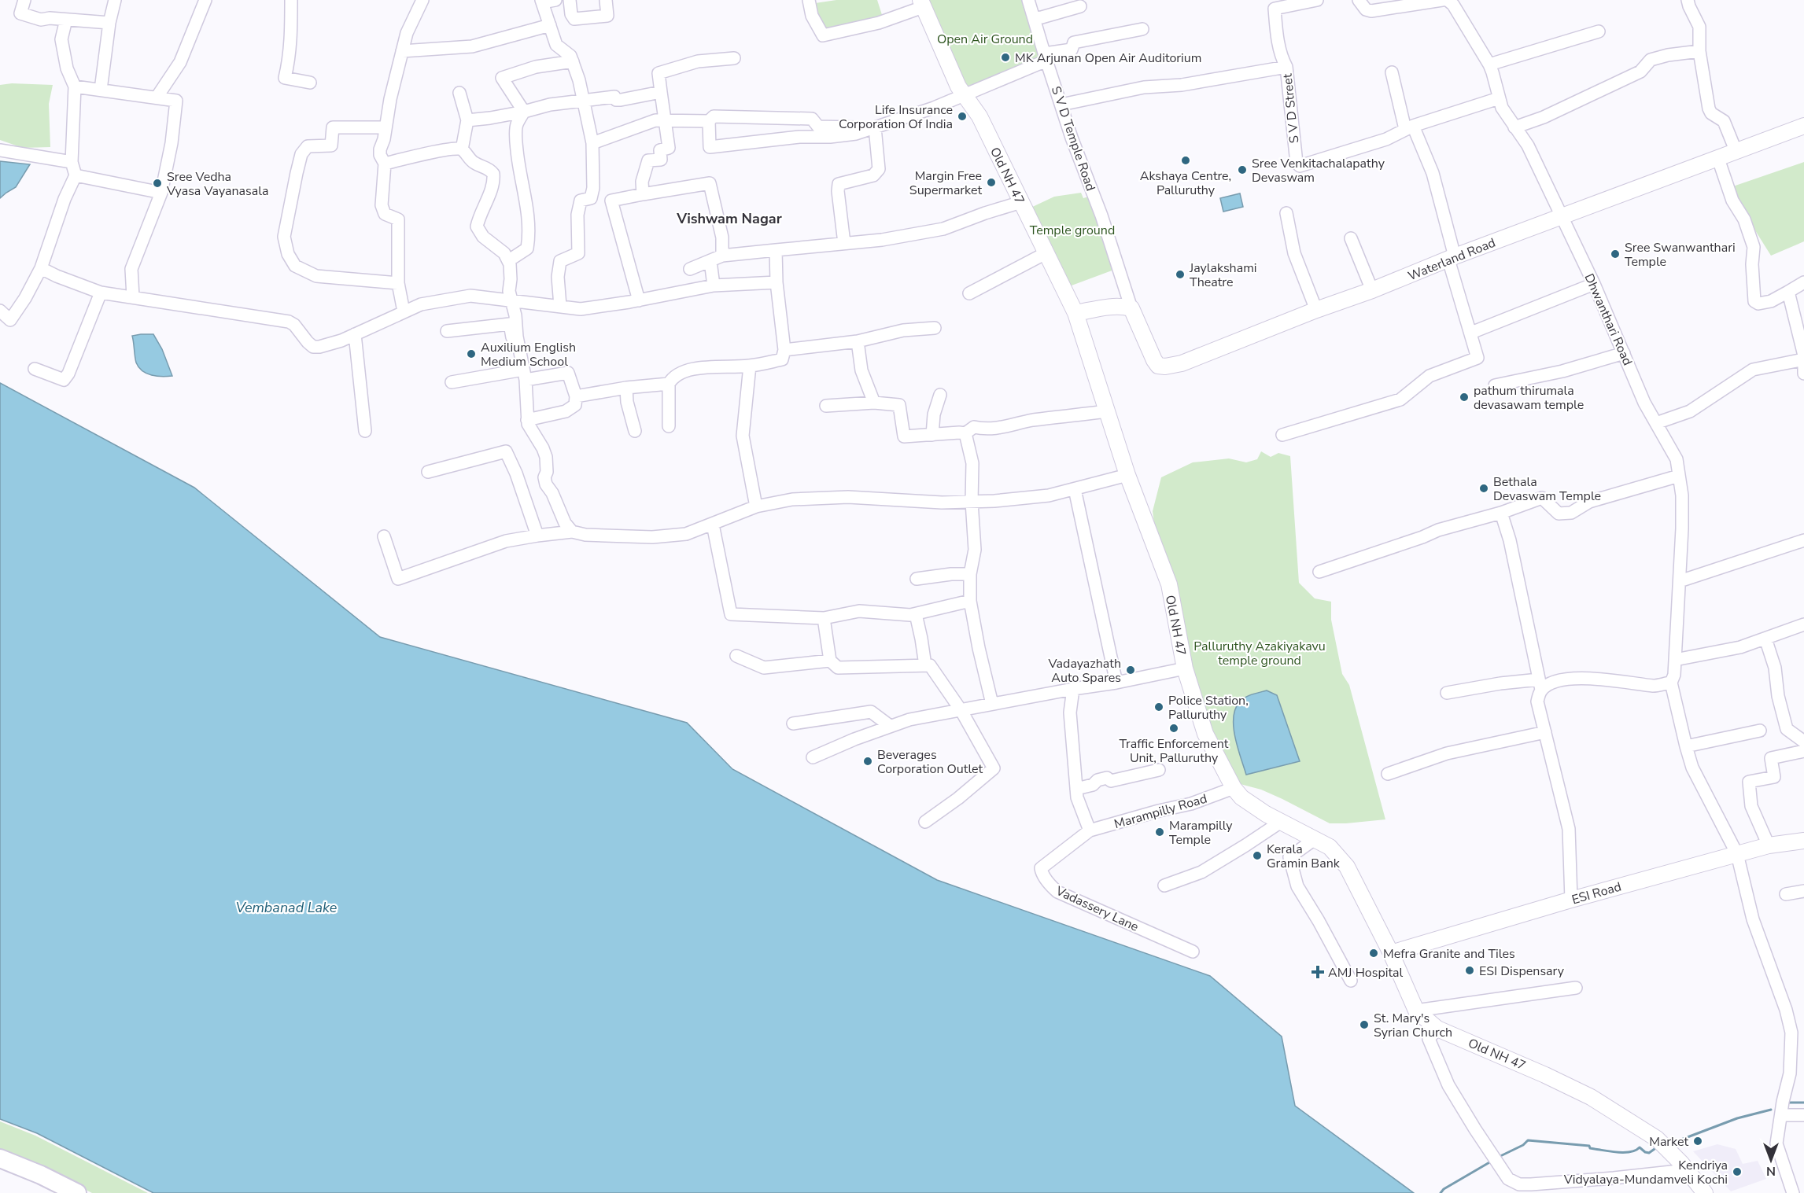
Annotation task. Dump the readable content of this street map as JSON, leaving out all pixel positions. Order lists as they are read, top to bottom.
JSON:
{
  "streets": {
    "main road": ["Old NH 47", "Waterland Road", "ESI Road"],
    "street": [
      "S V D Street",
      "S V D Temple Road",
      "Dhwanthari Road",
      "Marampilly Road",
      "Vadassery Lane"
    ]
  },
  "crossings": [
    ["S V D Street", "S V D Temple Road"],
    ["S V D Street", "Dhwanthari Road"],
    ["S V D Temple Road", "Waterland Road"],
    ["Old NH 47", "Marampilly Road"],
    ["Old NH 47", "ESI Road"],
    ["Waterland Road", "Dhwanthari Road"],
    ["Marampilly Road", "Vadassery Lane"]
  ],
  "districts": ["Vishwam Nagar"],
  "water": ["Vembanad Lake"],
  "parks": ["Open Air Ground", "Temple ground", "Palluruthy Azakiyakavu temple ground"],
  "places": {
    "other": [
      "MK Arjunan Open Air Auditorium",
      "Life Insurance Corporation Of India",
      "Akshaya Centre, Palluruthy",
      "Sree Venkitachalapathy Devaswam",
      "Margin Free Supermarket",
      "Sree Vedha Vyasa Vayanasala",
      "Sree Swanwanthari Temple",
      "Jaylakshami Theatre",
      "Auxilium English Medium School",
      "pathum thirumala devasawam temple",
      "Bethala Devaswam Temple",
      "Vadayazhath Auto Spares",
      "Police Station, Palluruthy",
      "Traffic Enforcement Unit, Palluruthy",
      "Beverages Corporation Outlet",
      "Marampilly Temple",
      "Kerala Gramin Bank",
      "Mefra Granite and Tiles",
      "ESI Dispensary",
      "St. Mary's Syrian Church",
      "Market",
      "Kendriya Vidyalaya-Mundamveli Kochi"
    ],
    "health": ["AMJ Hospital"]
  },
  "north": "bottom"
}
